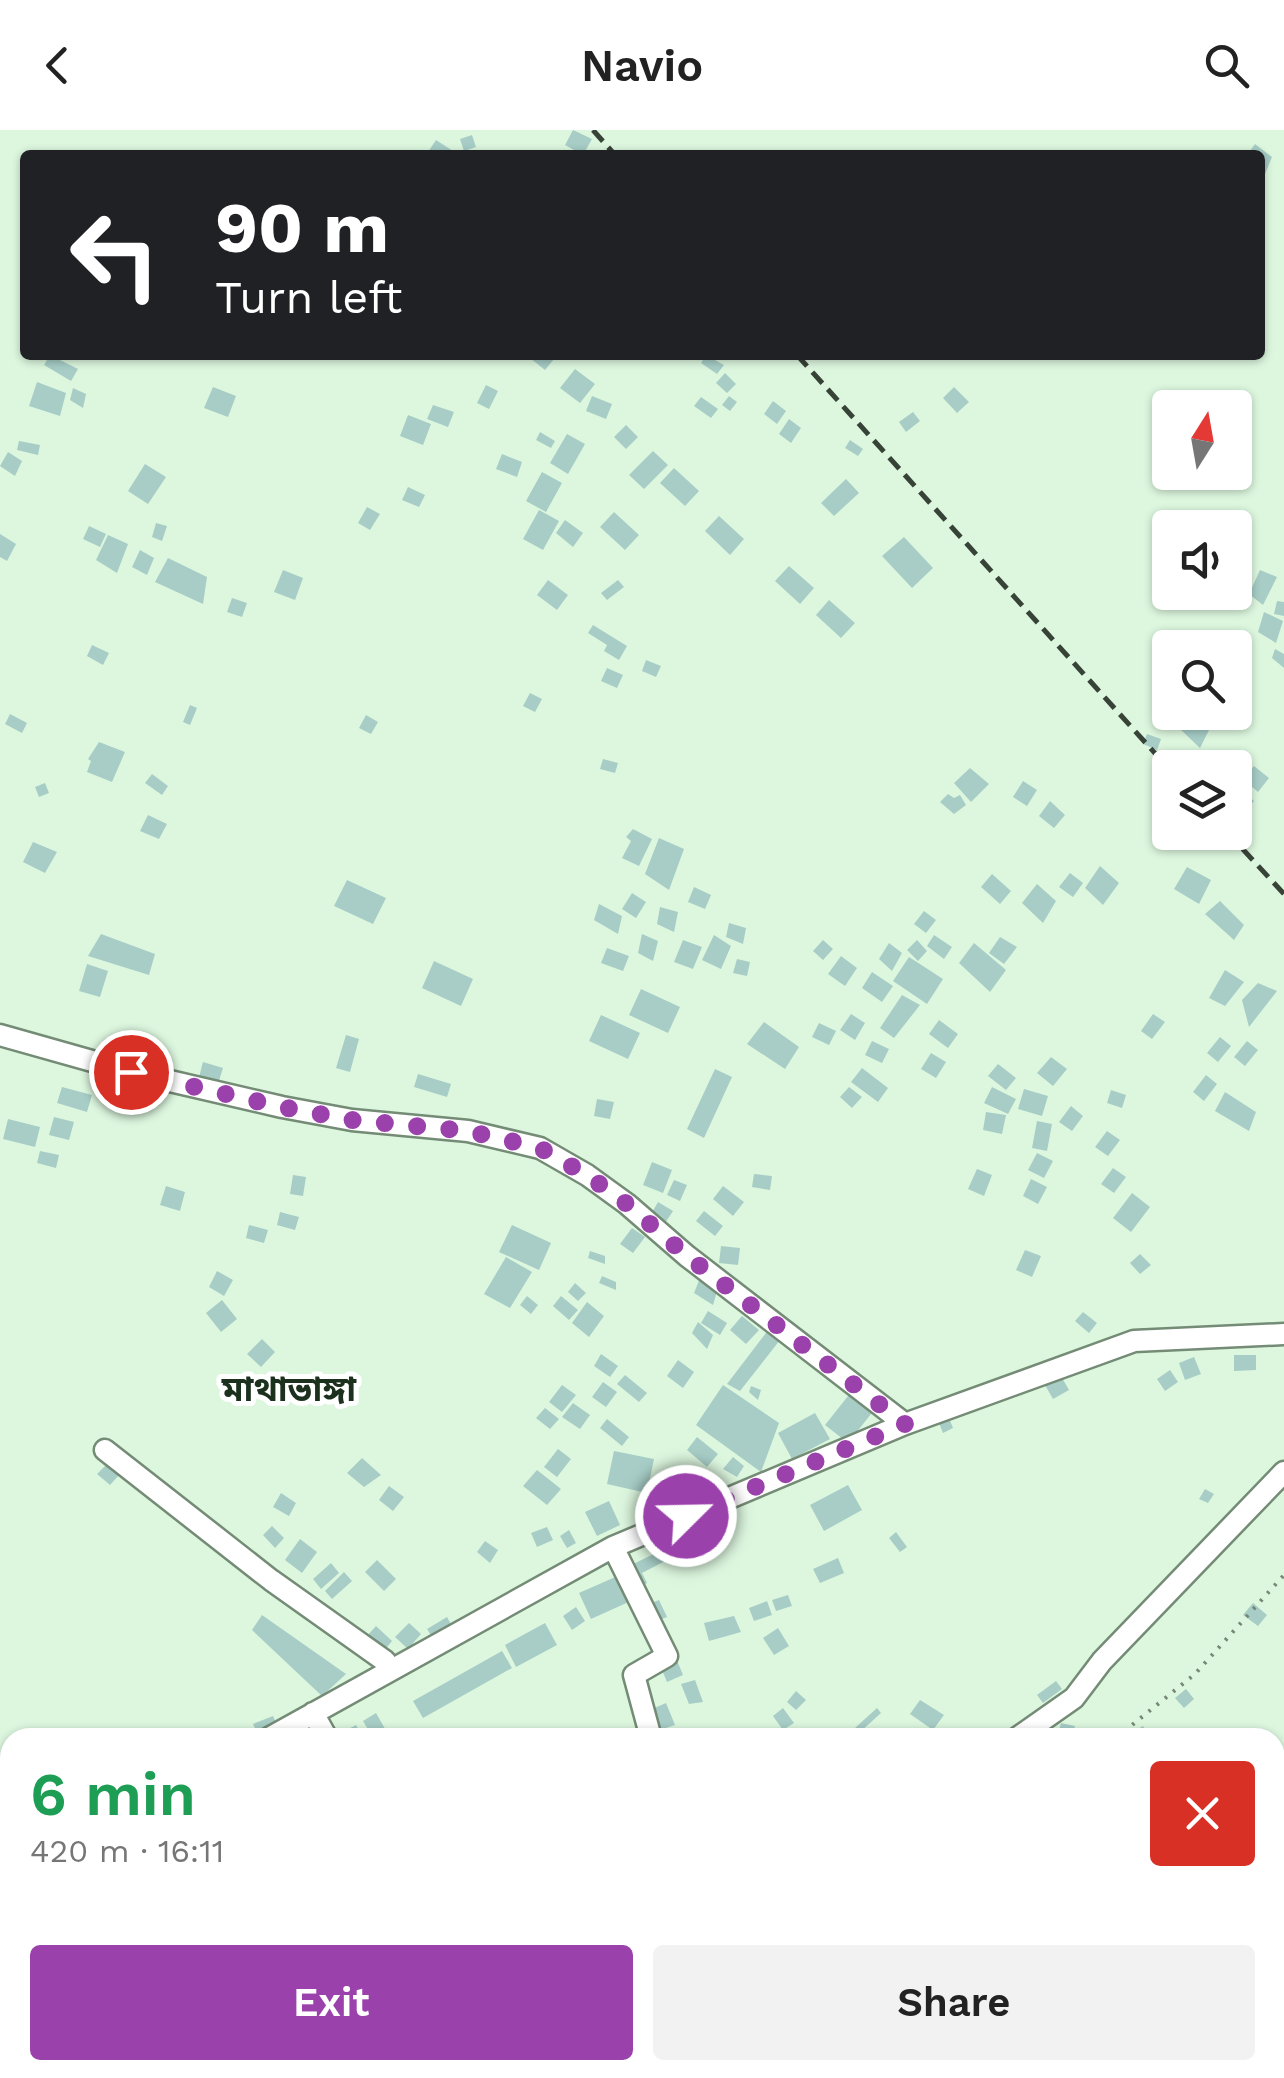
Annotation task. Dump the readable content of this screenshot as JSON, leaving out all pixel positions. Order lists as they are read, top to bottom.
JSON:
{
  "districts": ["মাথাভাঙ্গা"],
  "north": "top",
  "page": {
    "header": "Navio",
    "turn": ["90 m", "Turn left"],
    "heading": ["6 min", "420 m · 16:11"],
    "buttons": ["Exit", "Share"]
  }
}
